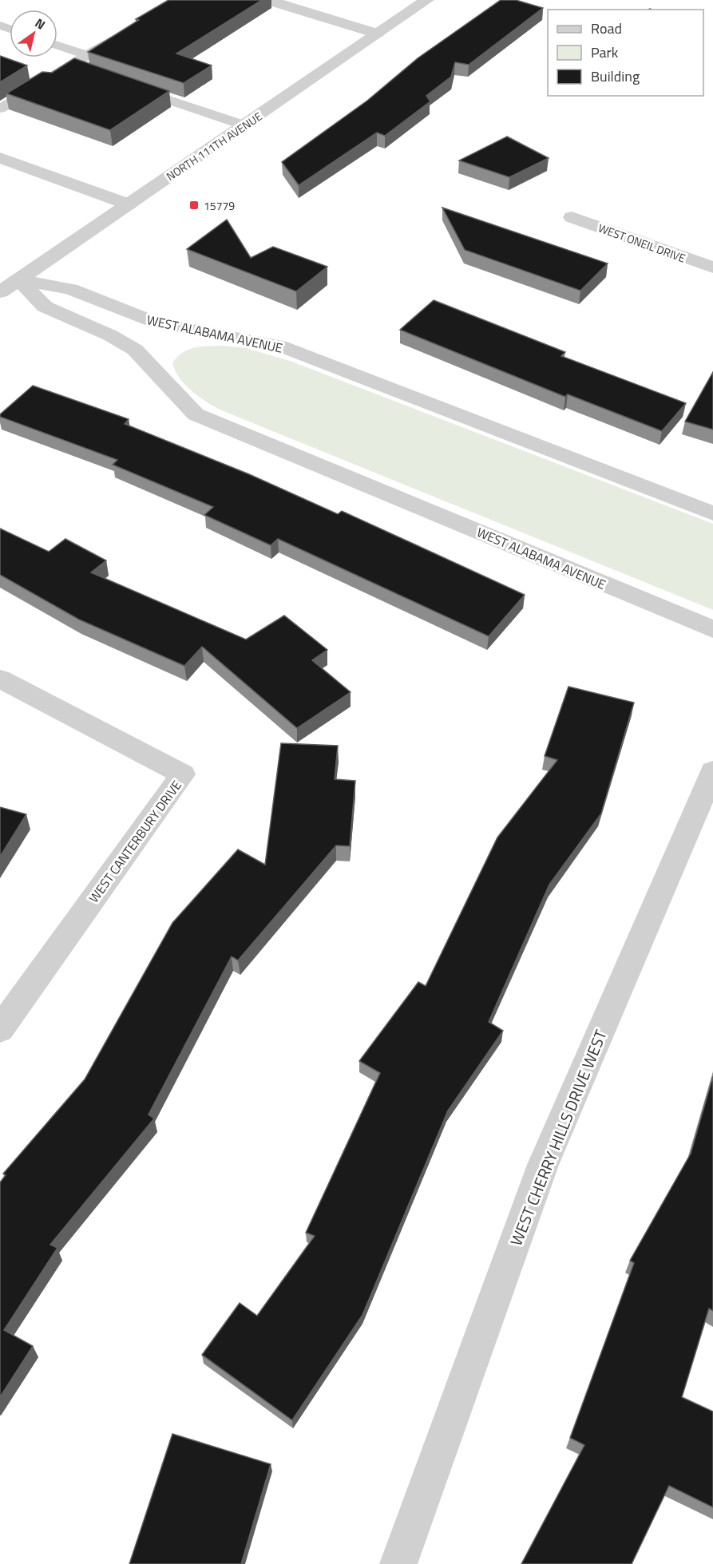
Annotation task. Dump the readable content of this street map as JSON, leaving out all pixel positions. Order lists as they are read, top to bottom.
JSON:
{
  "streets": {
    "street": [
      "NORTH 111TH AVENUE",
      "WEST ONEIL DRIVE",
      "WEST ALABAMA AVENUE",
      "WEST CANTERBURY DRIVE",
      "WEST CHERRY HILLS DRIVE WEST"
    ]
  },
  "crossings": [
    ["NORTH 111TH AVENUE", "WEST ALABAMA AVENUE"]
  ],
  "places": {
    "transit": ["15779"]
  },
  "legend": ["Road", "Park", "Building"],
  "north": "top right"
}
